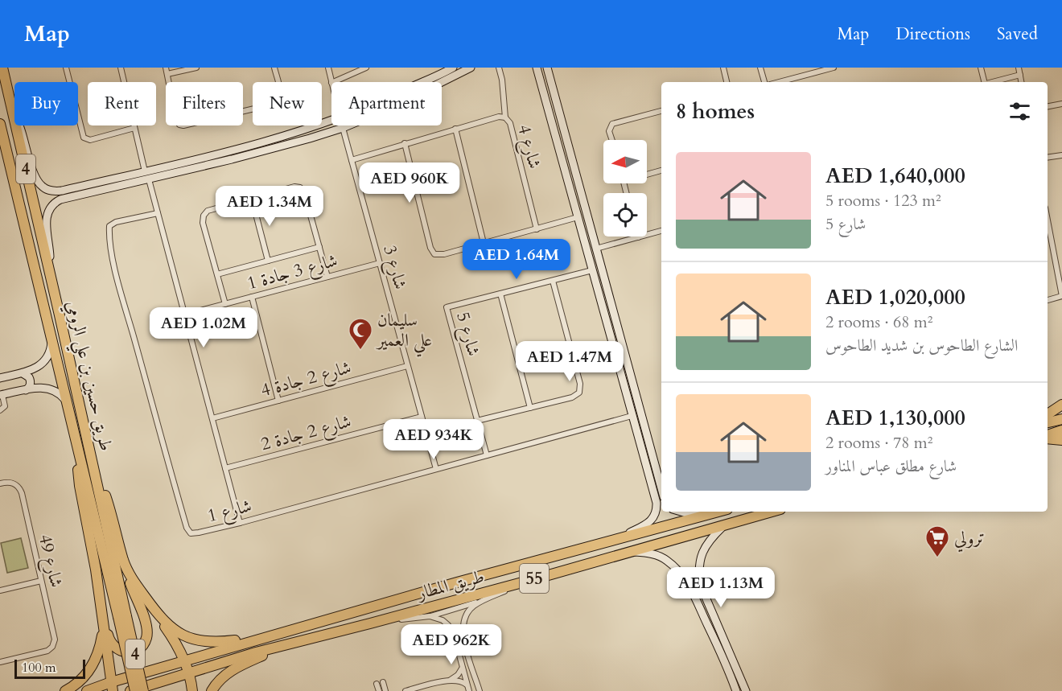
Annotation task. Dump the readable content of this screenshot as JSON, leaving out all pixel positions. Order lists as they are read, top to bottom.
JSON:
{
  "streets": {
    "highway": [
      "4",
      "طريق حسين بن علي الرومي",
      "55",
      "طريق المطار"
    ],
    "street": [
      "شارع 4",
      "شارع 3",
      "شارع 3 جادة 1",
      "شارع 5",
      "شارع 2 جادة 4",
      "شارع 2 جادة 2",
      "شارع 1",
      "شارع 49"
    ]
  },
  "crossings": [
    ["شارع 4", "شارع 3"],
    ["شارع 3", "شارع 3 جادة 1"],
    ["شارع 3", "شارع 2 جادة 4"],
    ["شارع 3", "شارع 2 جادة 2"],
    ["شارع 3", "شارع 1"],
    ["شارع 5", "شارع 1"]
  ],
  "places": {
    "mosque": ["سليمان علي العمير"],
    "supermarket": ["ترولي"]
  },
  "scale_bar": "100 m",
  "north": "left",
  "page": {
    "header": "Map",
    "nav": ["Map", "Directions", "Saved"],
    "chip": [
      "Buy",
      "Rent",
      "Filters",
      "New",
      "Apartment"
    ],
    "heading": "8 homes",
    "list": [
      {
        "name": "AED 1,640,000",
        "note": "5 rooms · 123 m² · شارع 5"
      },
      {
        "name": "AED 1,020,000",
        "note": "2 rooms · 68 m² · الشارع الطاحوس بن شديد الطاحوس"
      },
      {
        "name": "AED 1,130,000",
        "note": "2 rooms · 78 m² · شارع مطلق عباس المناور"
      }
    ],
    "price": [
      "AED 960K",
      "AED 1.34M",
      "AED 1.64M",
      "AED 1.02M",
      "AED 1.47M",
      "AED 934K",
      "AED 1.13M",
      "AED 962K"
    ],
    "scale": "100 m"
  }
}
